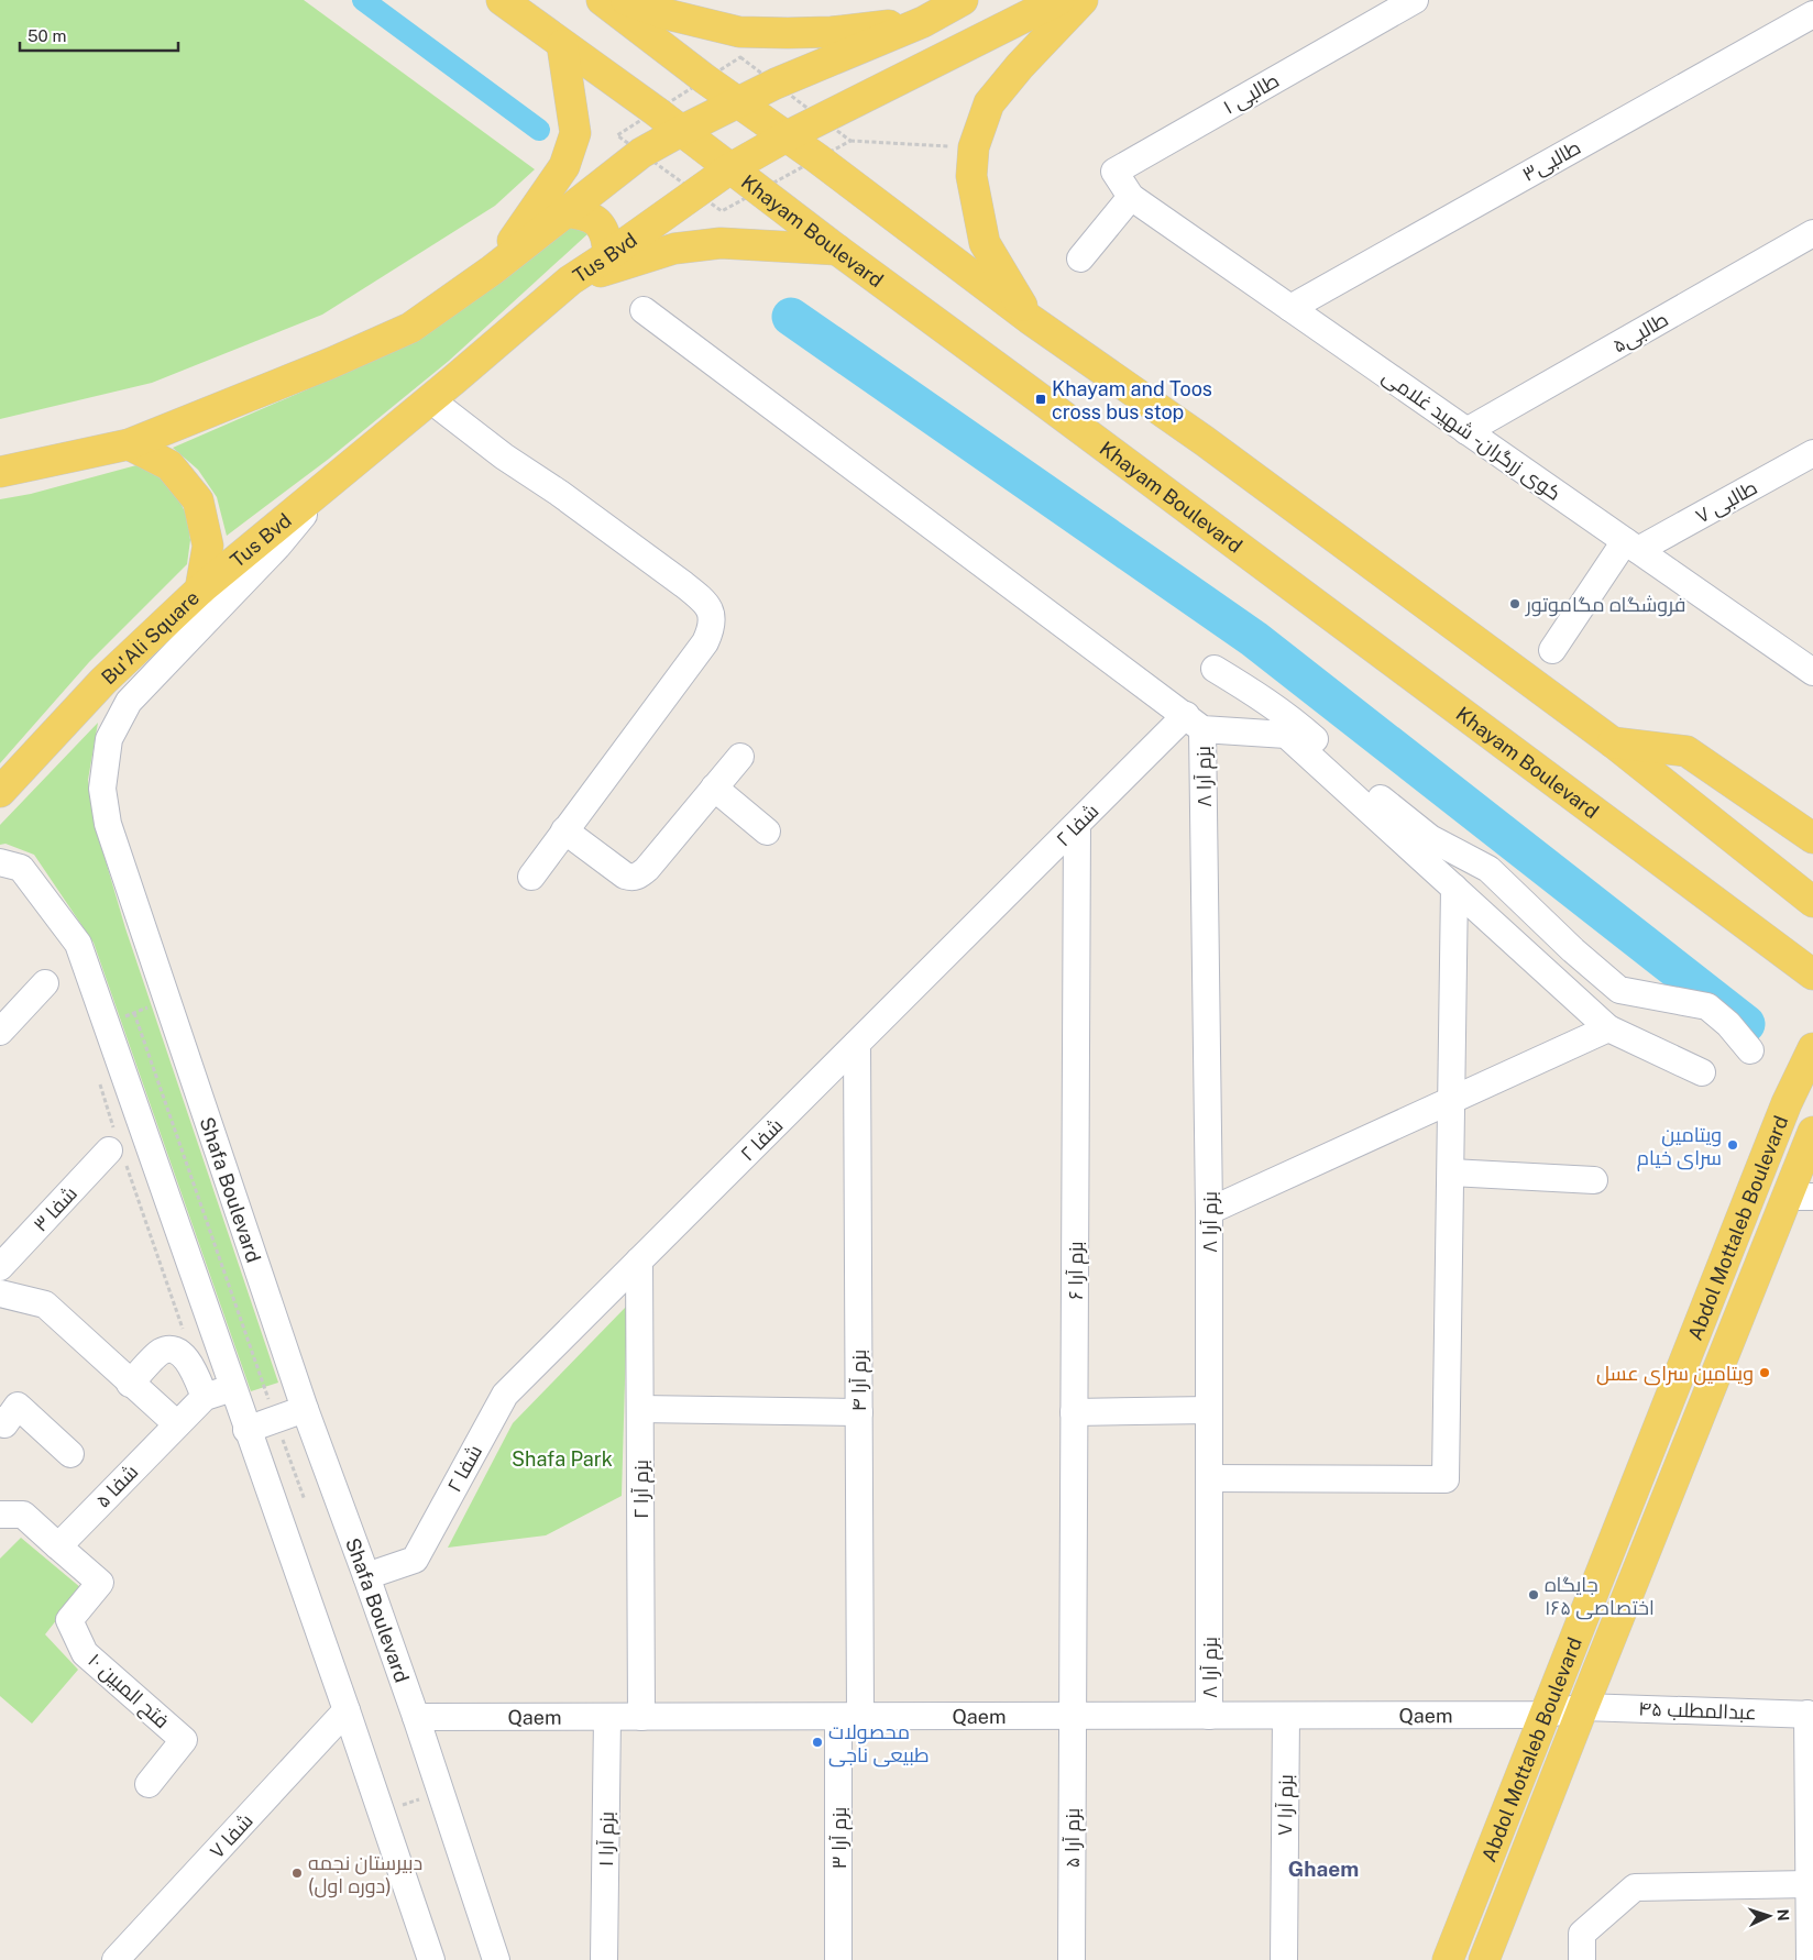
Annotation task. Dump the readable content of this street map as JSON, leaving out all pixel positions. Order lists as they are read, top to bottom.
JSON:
{
  "streets": {
    "main road": [
      "Khayam Boulevard",
      "Tus Bvd",
      "Bu'Ali Square",
      "Abdol Mottaleb Boulevard"
    ],
    "street": [
      "طالبی ۱",
      "طالبی۳",
      "طالبی۵",
      "کوی زرگران - شهید غلامی",
      "طالبی ۷",
      "بزم آرا ۸",
      "شفا ۲",
      "Shafa Boulevard",
      "شفا ۳",
      "بزم آرا ۶",
      "بزم آرا ۴",
      "شفا ۵",
      "بزم آرا ۲",
      "فتح المبین ۱۰",
      "عبدالمطلب ۴۵",
      "Qaem",
      "بزم آرا ۷",
      "شفا ۷",
      "بزم آرا ۳",
      "بزم آرا ۵",
      "بزم آرا ۱"
    ]
  },
  "crossings": [
    ["طالبی ۱", "کوی زرگران - شهید غلامی"],
    ["طالبی۳", "کوی زرگران - شهید غلامی"],
    ["Khayam Boulevard", "Tus Bvd"],
    ["Tus Bvd", "Bu'Ali Square"],
    ["Tus Bvd", "Shafa Boulevard"],
    ["طالبی۵", "کوی زرگران - شهید غلامی"],
    ["کوی زرگران - شهید غلامی", "طالبی ۷"],
    ["بزم آرا ۸", "شفا ۲"],
    ["بزم آرا ۸", "Qaem"],
    ["شفا ۲", "Shafa Boulevard"],
    ["شفا ۲", "بزم آرا ۶"],
    ["شفا ۲", "بزم آرا ۴"],
    ["شفا ۲", "بزم آرا ۲"],
    ["Shafa Boulevard", "Qaem"],
    ["Abdol Mottaleb Boulevard", "عبدالمطلب ۴۵"],
    ["Abdol Mottaleb Boulevard", "Qaem"],
    ["بزم آرا ۶", "Qaem"],
    ["بزم آرا ۶", "بزم آرا ۵"],
    ["بزم آرا ۴", "Qaem"],
    ["بزم آرا ۴", "بزم آرا ۳"],
    ["شفا ۵", "فتح المبین ۱۰"],
    ["بزم آرا ۲", "Qaem"],
    ["عبدالمطلب ۴۵", "Qaem"],
    ["Qaem", "بزم آرا ۷"],
    ["Qaem", "بزم آرا ۳"],
    ["Qaem", "بزم آرا ۵"],
    ["Qaem", "بزم آرا ۱"]
  ],
  "districts": ["Ghaem"],
  "parks": ["Shafa Park"],
  "places": {
    "transit": ["Khayam and Toos cross bus stop"],
    "other": [
      "فروشگاه مگاموتور",
      "ویتامین سرای خیام",
      "ویتامین سرای عسل",
      "جایگاه اختصاصی ۱۶۵",
      "محصولات طبیعی ناجی",
      "دبیرستان نجمه (دوره اول)"
    ]
  },
  "scale_bar": "50 m",
  "north": "right"
}
